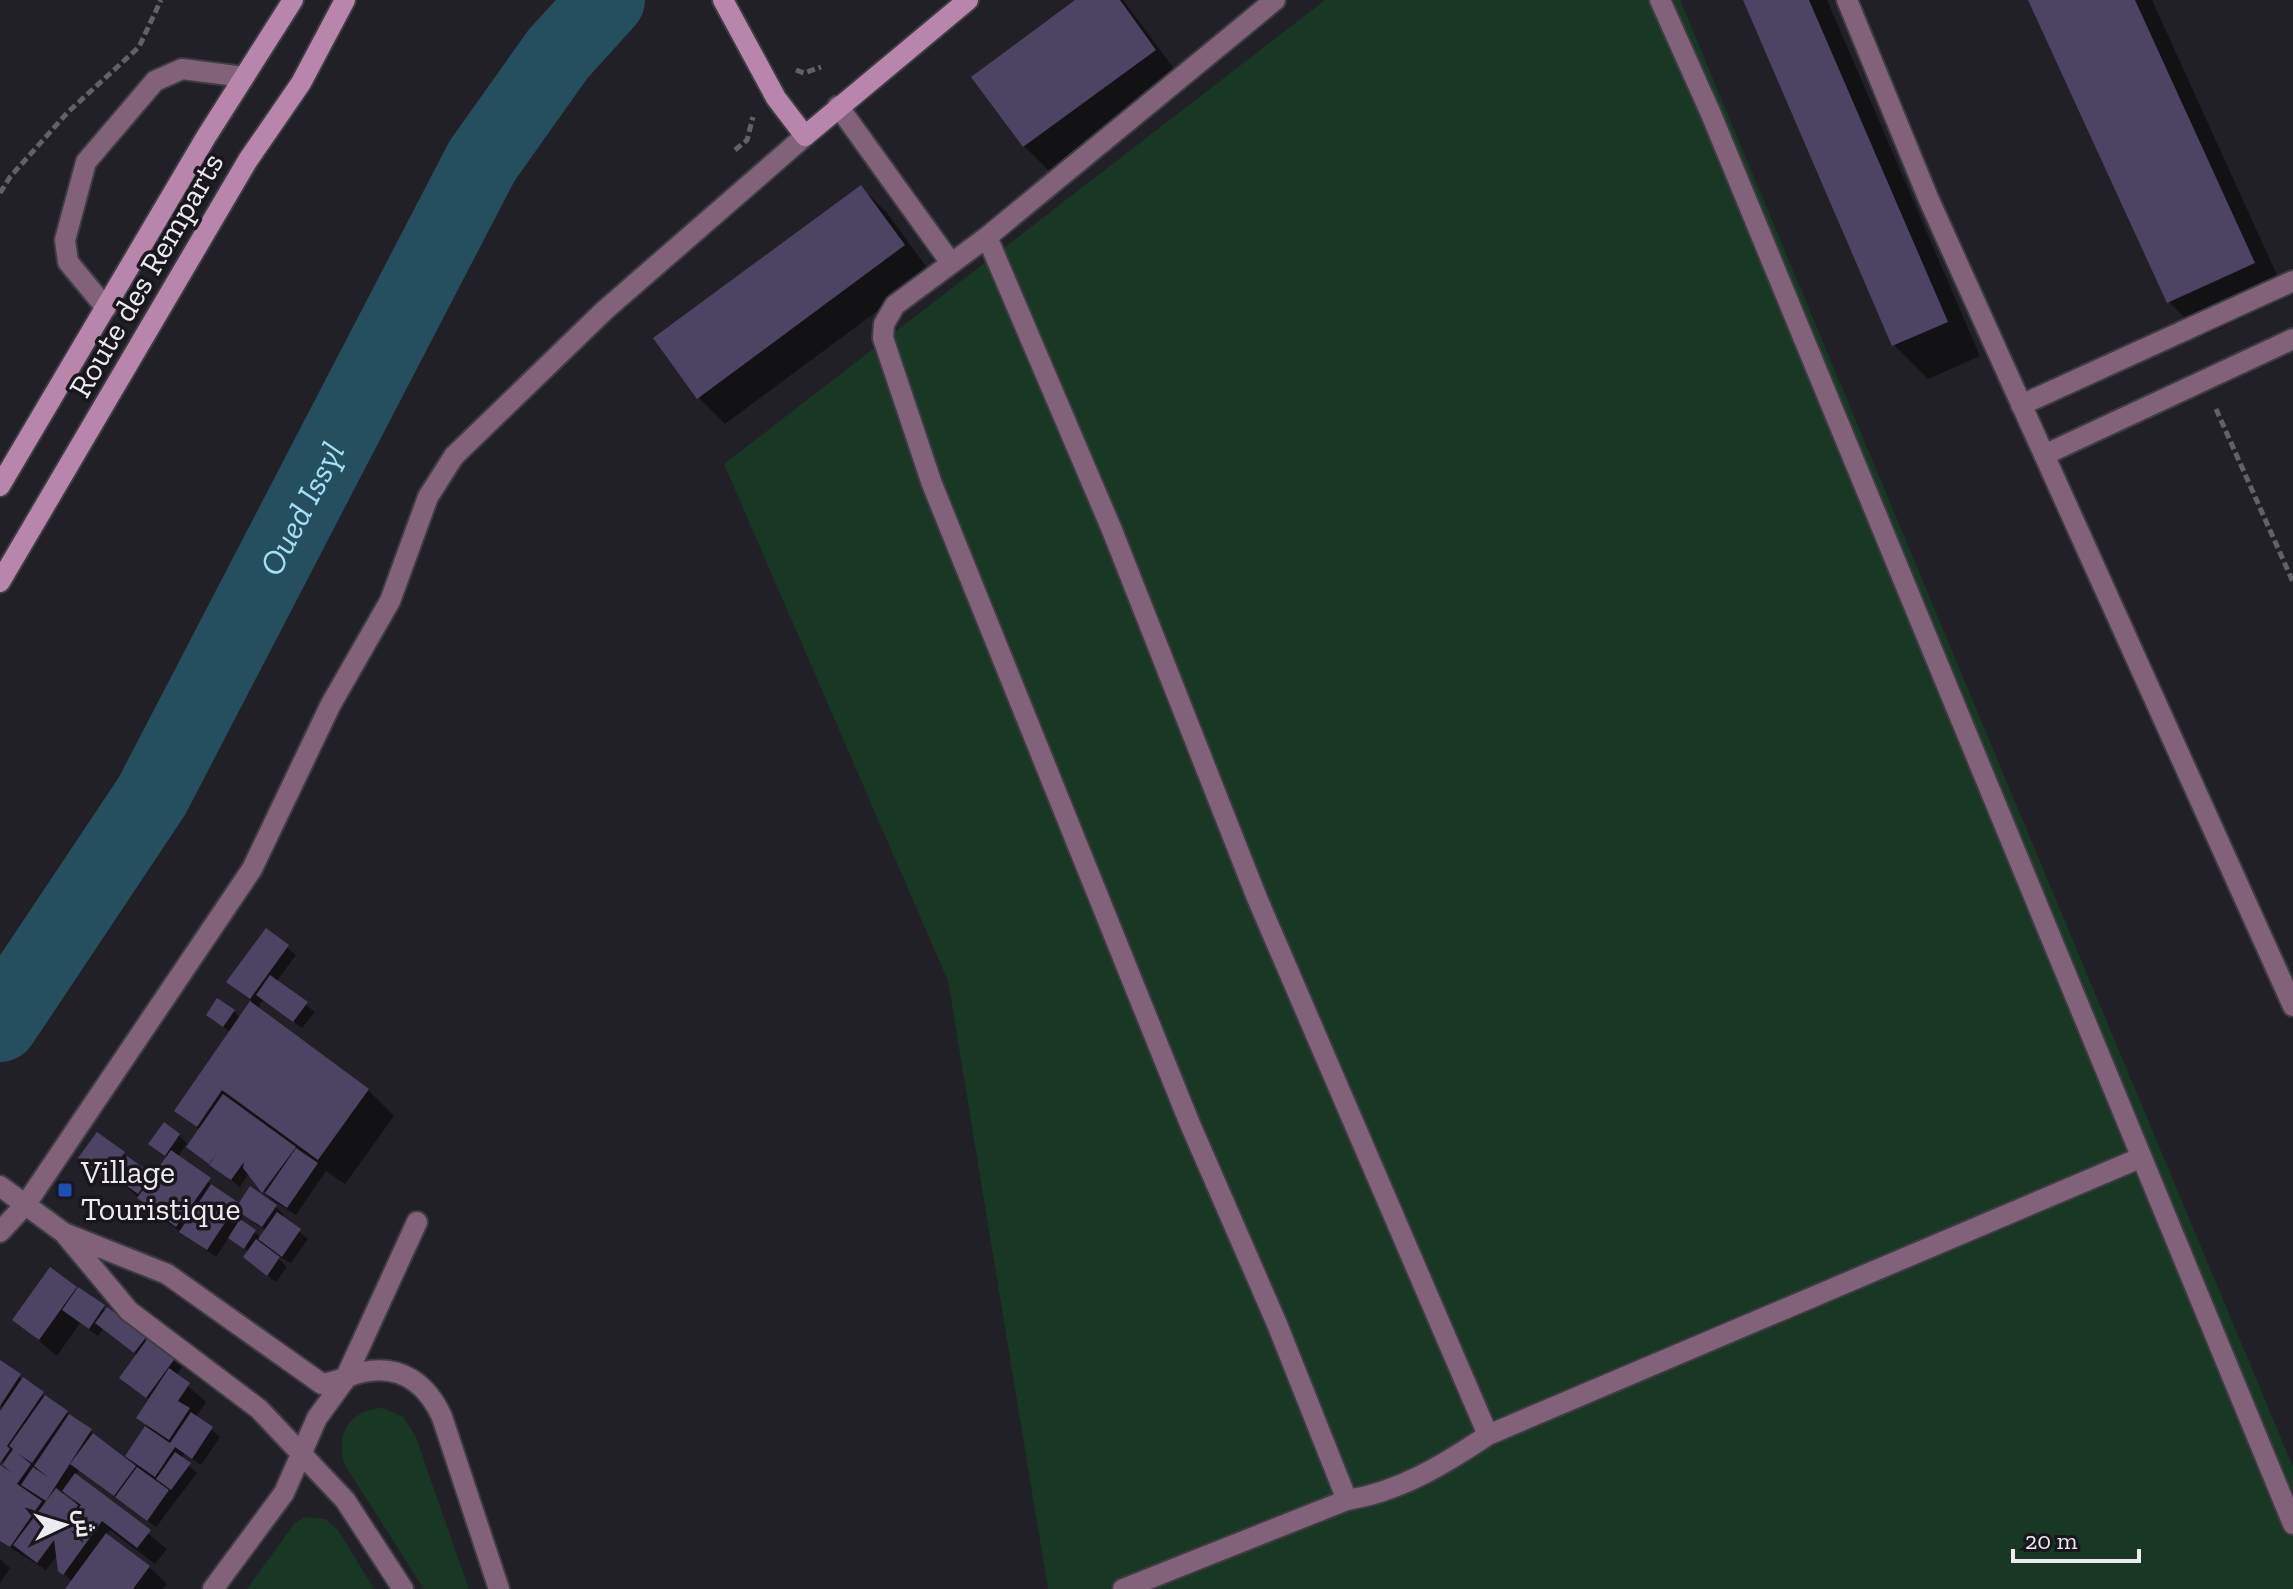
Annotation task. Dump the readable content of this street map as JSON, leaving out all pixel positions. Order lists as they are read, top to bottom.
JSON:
{
  "streets": {
    "main road": ["Route des Remparts"]
  },
  "water": ["Oued Issyl"],
  "places": {
    "transit": ["Village Touristique"]
  },
  "scale_bar": "20 m",
  "north": "right"
}
